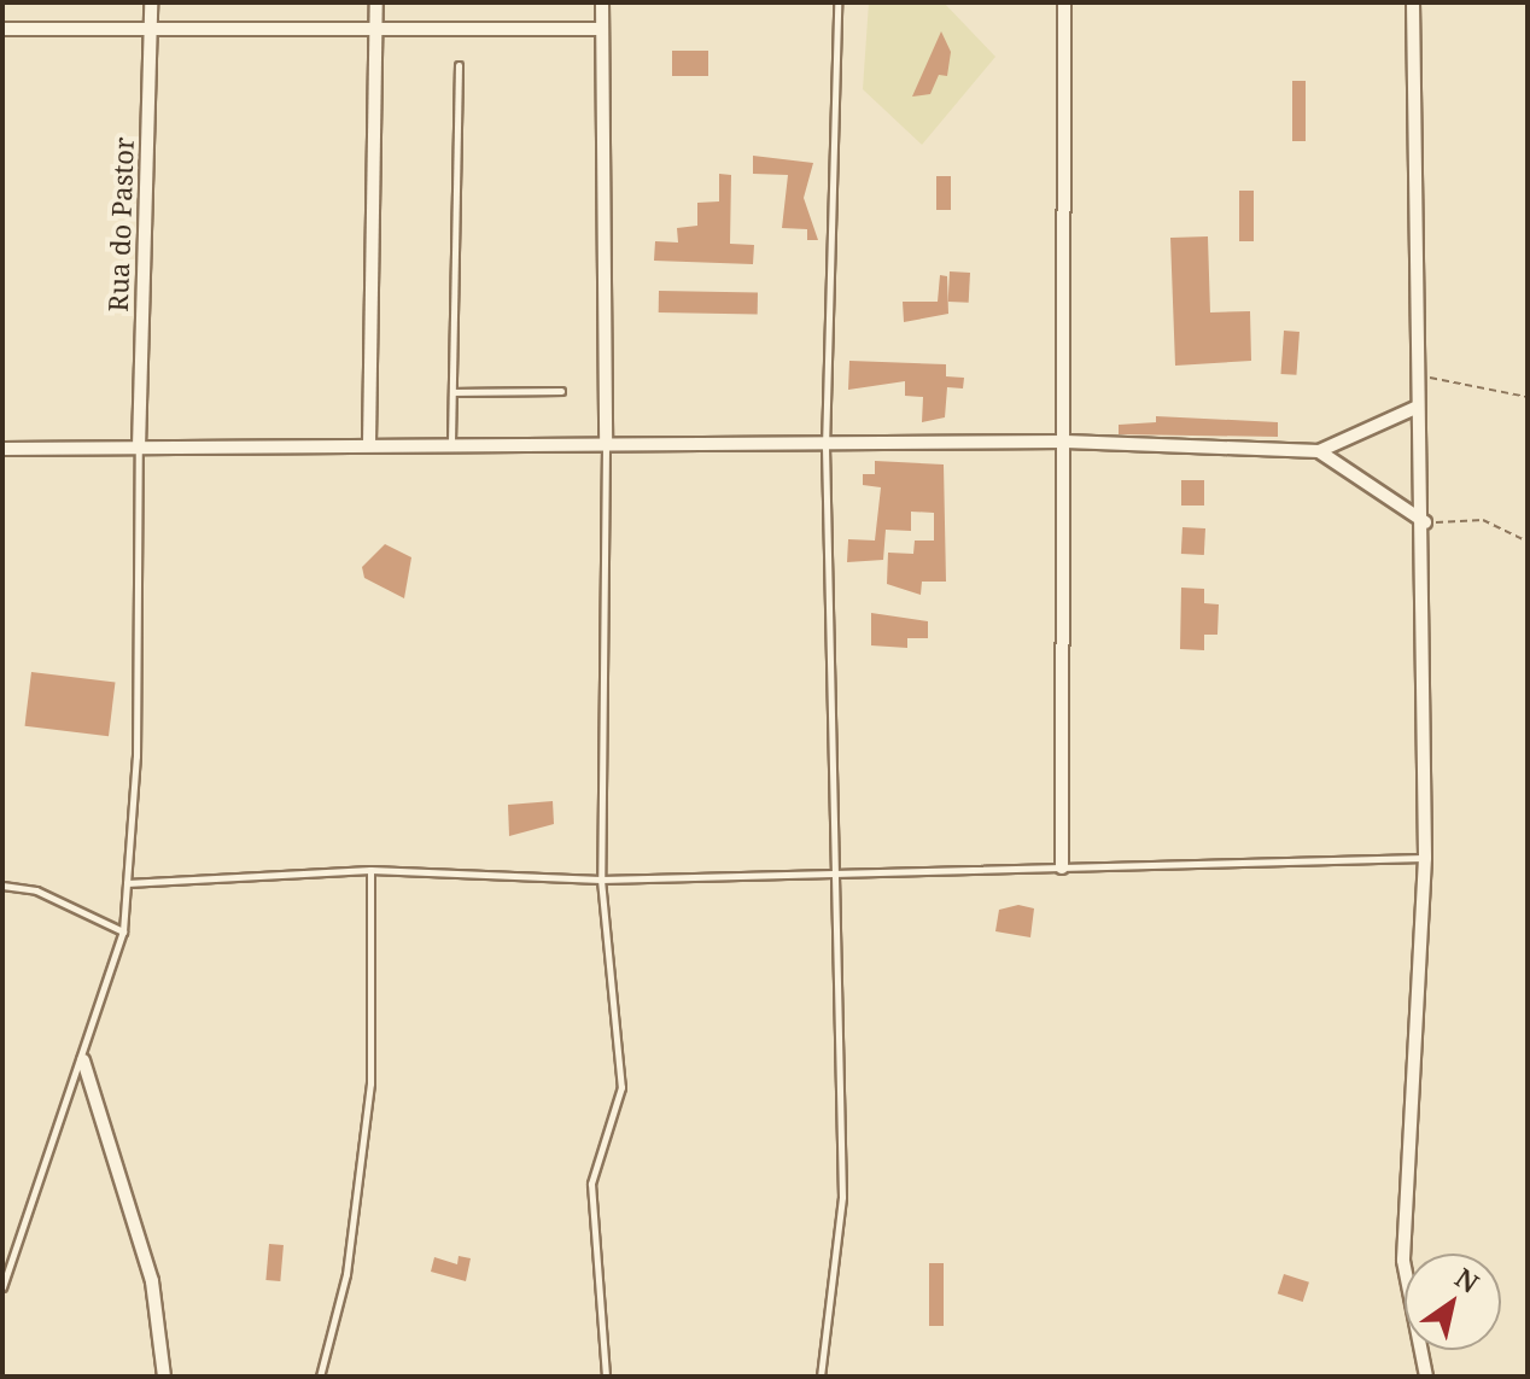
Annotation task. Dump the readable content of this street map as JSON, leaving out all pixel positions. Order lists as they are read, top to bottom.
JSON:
{
  "streets": {
    "street": ["Rua do Pastor"]
  },
  "north": "top right"
}
